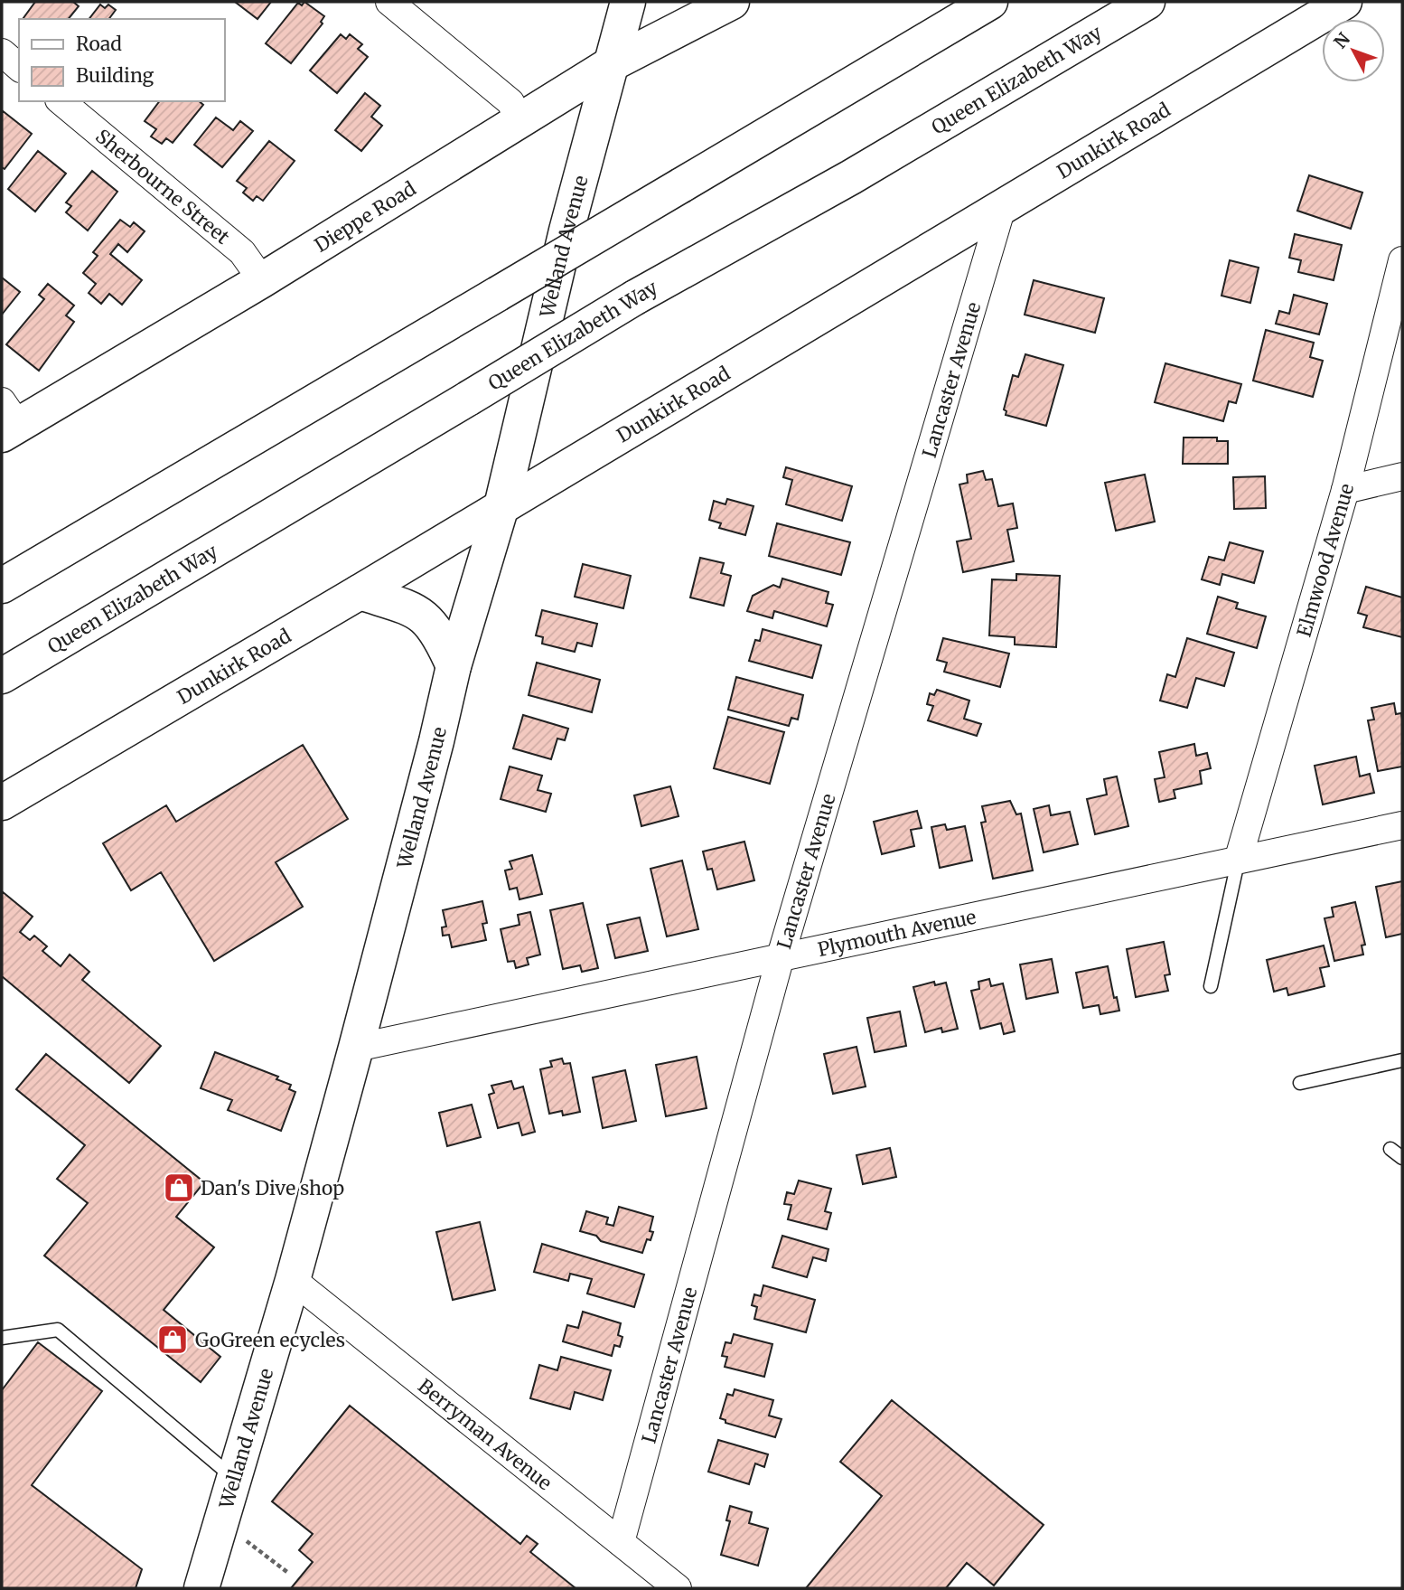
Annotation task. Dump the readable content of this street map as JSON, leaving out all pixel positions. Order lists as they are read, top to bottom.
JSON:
{
  "streets": {
    "main road": [
      "Queen Elizabeth Way",
      "Dunkirk Road",
      "Dieppe Road",
      "Welland Avenue"
    ],
    "street": [
      "Sherbourne Street",
      "Lancaster Avenue",
      "Elmwood Avenue",
      "Plymouth Avenue",
      "Berryman Avenue"
    ]
  },
  "crossings": [
    ["Dunkirk Road", "Welland Avenue"],
    ["Dunkirk Road", "Lancaster Avenue"],
    ["Sherbourne Street", "Dieppe Road"],
    ["Dieppe Road", "Welland Avenue"],
    ["Welland Avenue", "Plymouth Avenue"],
    ["Welland Avenue", "Berryman Avenue"],
    ["Lancaster Avenue", "Plymouth Avenue"],
    ["Lancaster Avenue", "Berryman Avenue"],
    ["Elmwood Avenue", "Plymouth Avenue"]
  ],
  "places": {
    "shop": ["Dan's Dive shop", "GoGreen ecycles"]
  },
  "legend": ["Road", "Building"],
  "north": "top left"
}
